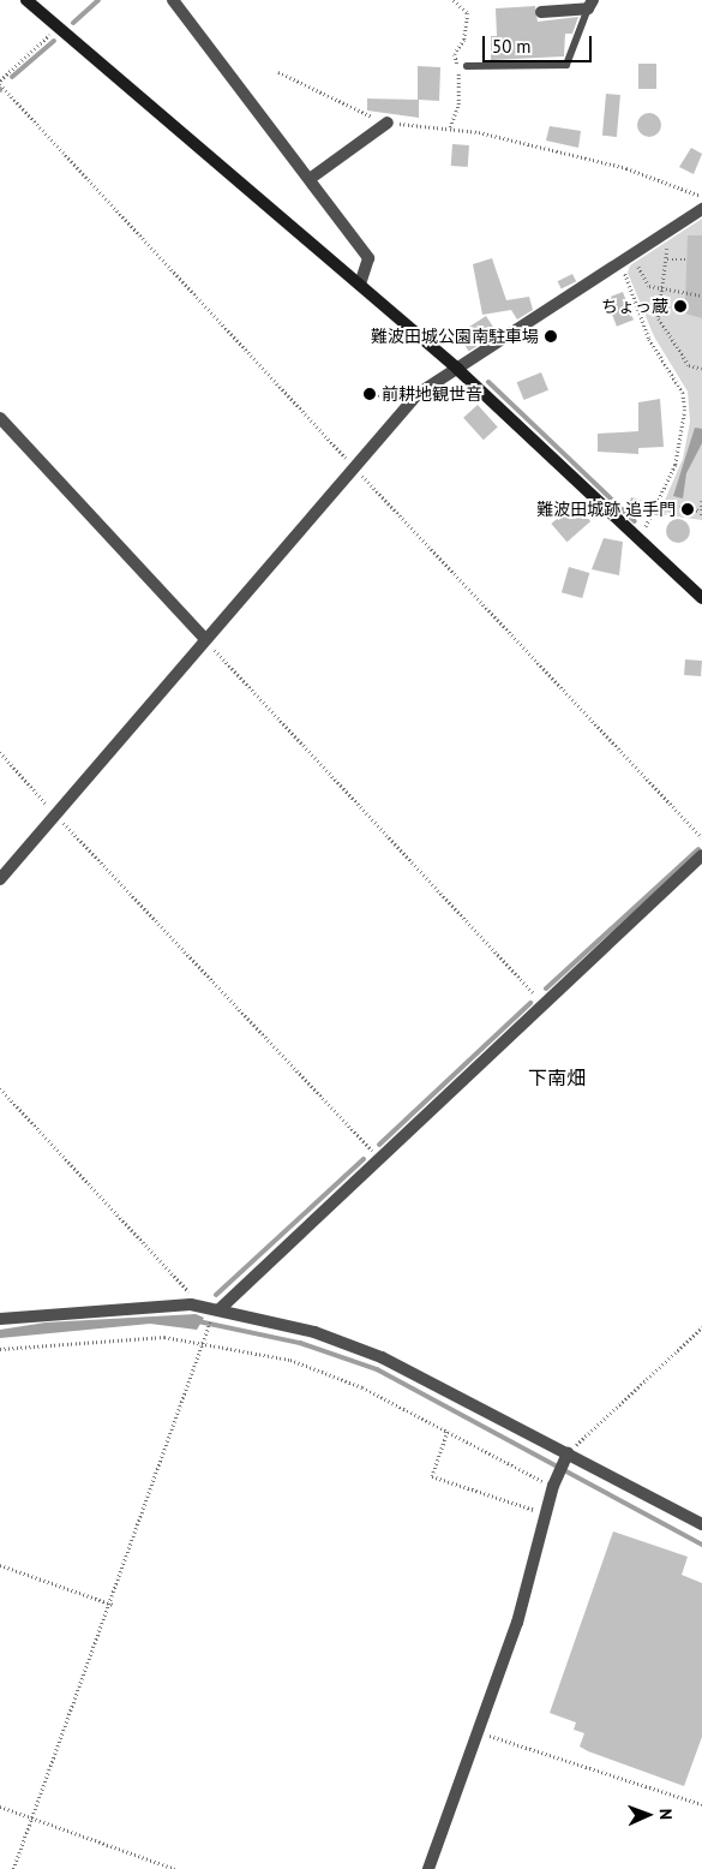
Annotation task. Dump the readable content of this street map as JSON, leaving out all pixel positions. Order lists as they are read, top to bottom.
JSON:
{
  "districts": ["下南畑"],
  "places": [
    "ちょっ蔵",
    "難波田城公園南駐車場",
    "前耕地観世音",
    "難波田城跡 追手門"
  ],
  "scale_bar": "50 m",
  "north": "right"
}
